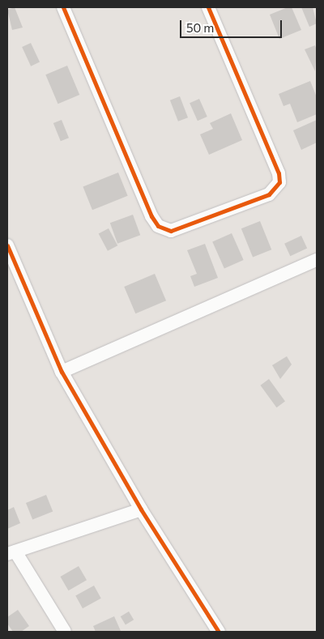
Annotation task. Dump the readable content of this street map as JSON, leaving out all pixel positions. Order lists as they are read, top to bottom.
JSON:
{
  "scale_bar": "50 m"
}
